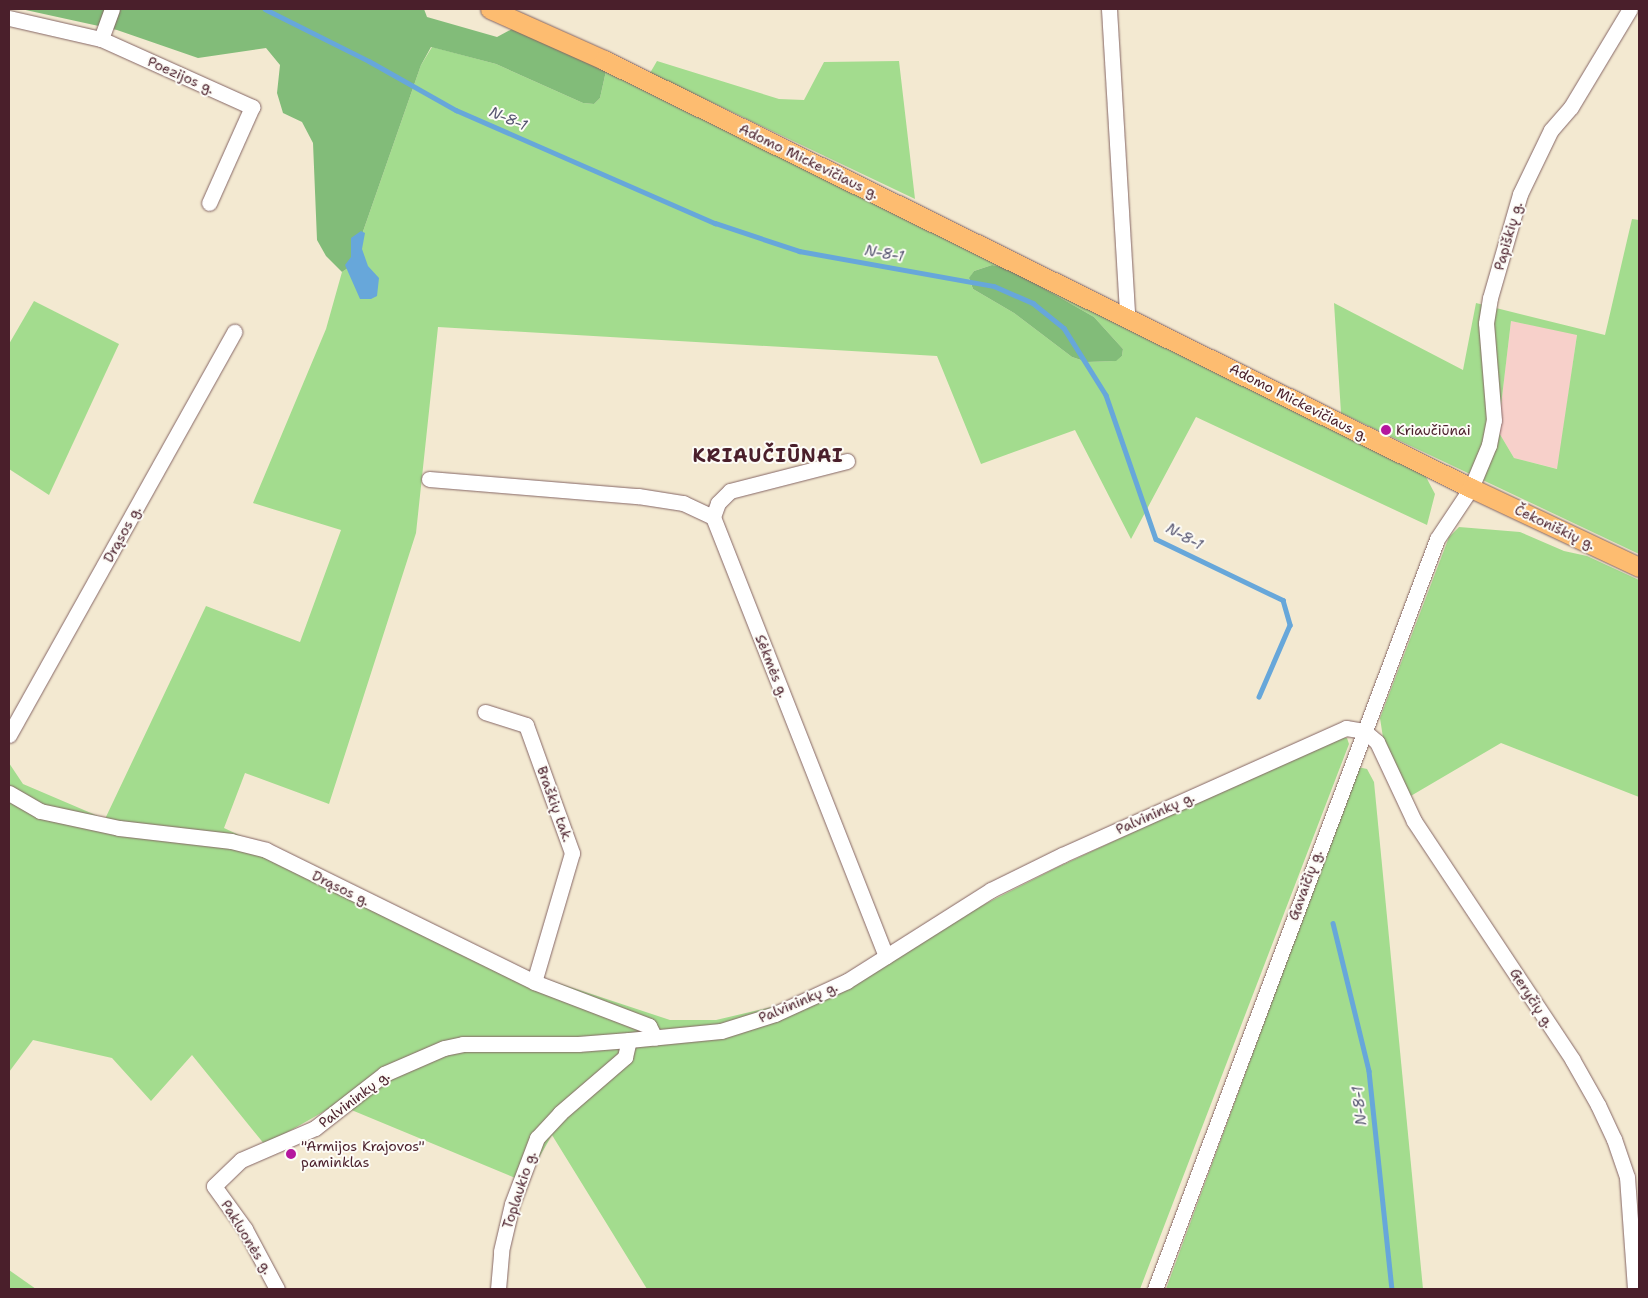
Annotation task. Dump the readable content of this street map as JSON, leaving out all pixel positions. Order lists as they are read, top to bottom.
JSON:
{
  "streets": {
    "main road": ["Adomo Mickevičiaus g.", "Čekoniškių g."],
    "street": [
      "Poezijos g.",
      "Papiškių g.",
      "Drąsos g.",
      "Sėkmės g.",
      "Braškių tak.",
      "Palvininkų g.",
      "Gavaičių g.",
      "Geryčių g.",
      "Toplaukio g.",
      "Pakluonės g."
    ]
  },
  "crossings": [
    ["Adomo Mickevičiaus g.", "Papiškių g."],
    ["Adomo Mickevičiaus g.", "Čekoniškių g."],
    ["Adomo Mickevičiaus g.", "Gavaičių g."],
    ["Papiškių g.", "Čekoniškių g."],
    ["Papiškių g.", "Gavaičių g."],
    ["Čekoniškių g.", "Gavaičių g."],
    ["Drąsos g.", "Braškių tak."],
    ["Drąsos g.", "Palvininkų g."],
    ["Sėkmės g.", "Palvininkų g."],
    ["Palvininkų g.", "Gavaičių g."],
    ["Palvininkų g.", "Geryčių g."],
    ["Palvininkų g.", "Toplaukio g."],
    ["Palvininkų g.", "Pakluonės g."],
    ["Gavaičių g.", "Geryčių g."]
  ],
  "districts": ["KRIAUČIŪNAI"],
  "water": ["N-8-1"],
  "places": ["Kriaučiūnai", "\"Armijos Krajovos\" paminklas"]
}
